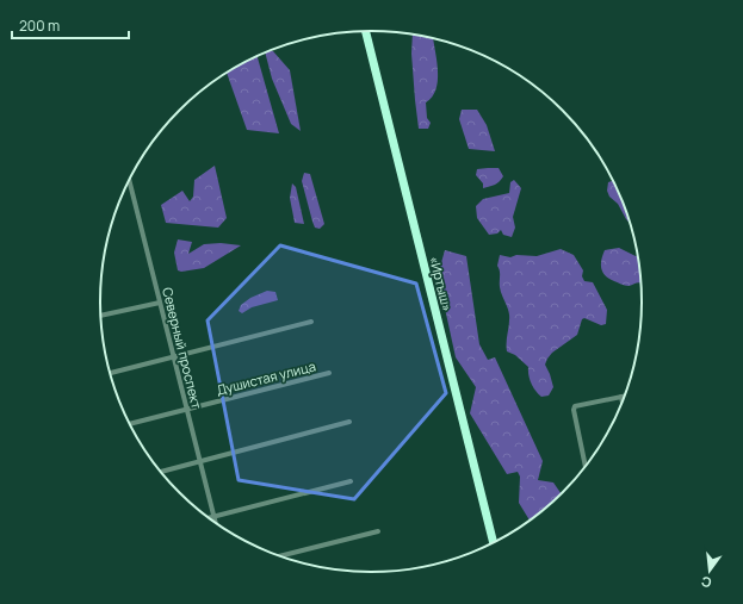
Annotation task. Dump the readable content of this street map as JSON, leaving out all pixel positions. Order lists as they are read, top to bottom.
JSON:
{
  "streets": {
    "highway": ["«Иртыш»"],
    "street": ["Северный проспект", "Душистая улица"]
  },
  "crossings": [
    ["Северный проспект", "Душистая улица"]
  ],
  "scale_bar": "200 m",
  "north": "bottom"
}
